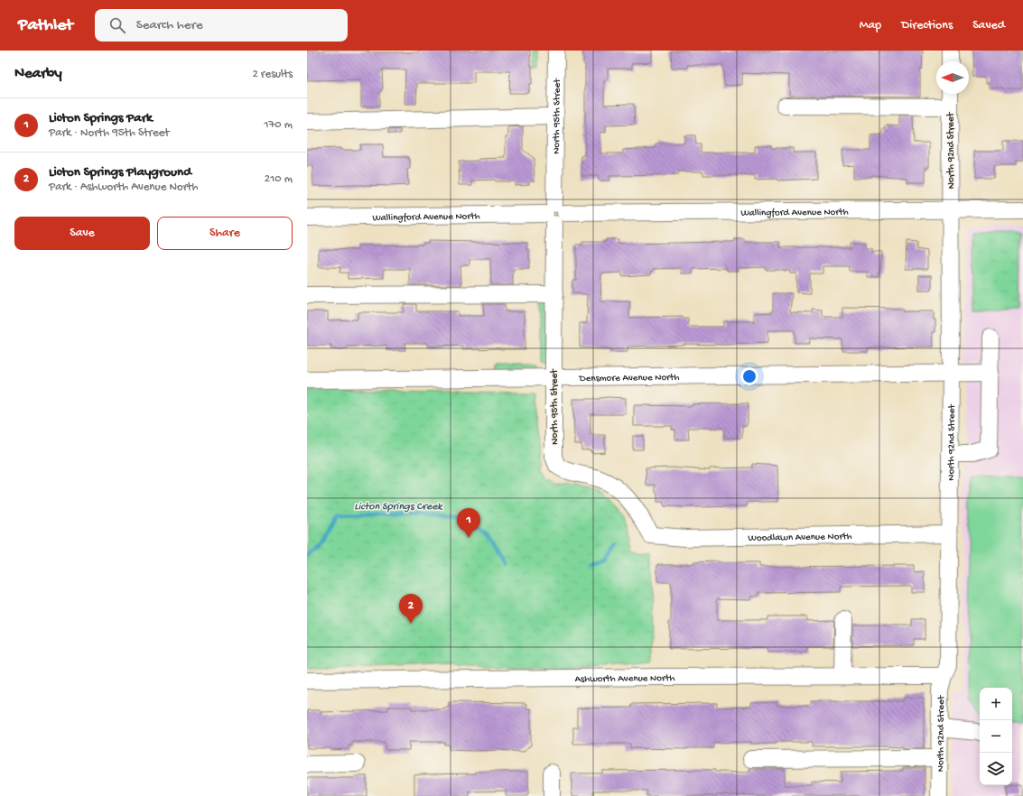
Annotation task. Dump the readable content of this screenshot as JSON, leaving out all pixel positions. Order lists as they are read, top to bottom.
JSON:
{
  "streets": {
    "street": [
      "North 95th Street",
      "North 92nd Street",
      "Wallingford Avenue North",
      "Densmore Avenue North",
      "Woodlawn Avenue North",
      "Ashworth Avenue North"
    ]
  },
  "crossings": [
    ["North 95th Street", "Wallingford Avenue North"],
    ["North 95th Street", "Densmore Avenue North"],
    ["North 95th Street", "Woodlawn Avenue North"],
    ["North 92nd Street", "Wallingford Avenue North"],
    ["North 92nd Street", "Densmore Avenue North"],
    ["North 92nd Street", "Woodlawn Avenue North"],
    ["North 92nd Street", "Ashworth Avenue North"]
  ],
  "water": ["Licton Springs Creek"],
  "north": "left",
  "page": {
    "header": "Pathlet",
    "search": "Search here",
    "nav": ["Map", "Directions", "Saved"],
    "heading": ["Nearby", "2 results"],
    "list": [
      {
        "mark": "1",
        "name": "Licton Springs Park",
        "note": "Park · North 95th Street",
        "value": "170 m"
      },
      {
        "mark": "2",
        "name": "Licton Springs Playground",
        "note": "Park · Ashworth Avenue North",
        "value": "210 m"
      }
    ],
    "buttons": ["Save", "Share"],
    "pins": ["1", "2"],
    "map_buttons": ["+", "−"]
  }
}
